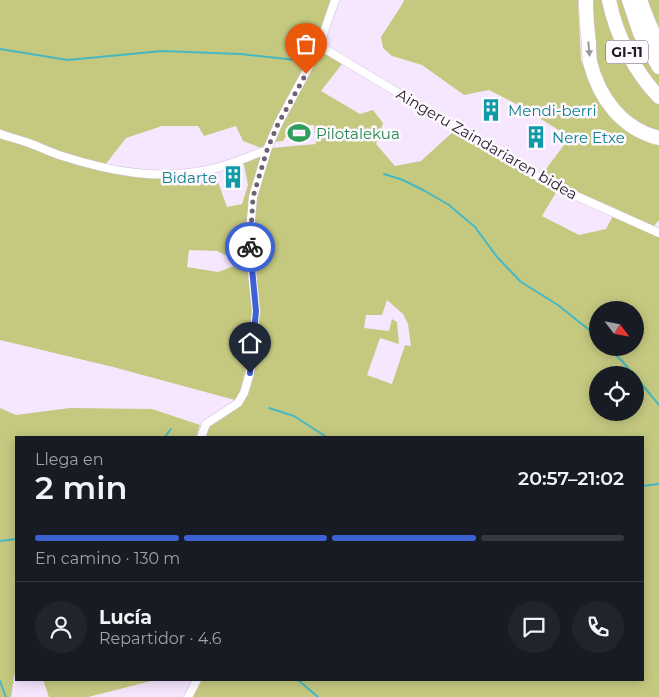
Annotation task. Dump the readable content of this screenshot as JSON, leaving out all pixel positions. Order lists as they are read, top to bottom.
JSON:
{
  "streets": {
    "highway": ["GI-11"],
    "street": ["Aingeru Zaindariaren bidea"]
  },
  "places": {
    "building": ["Mendi-berri", "Nere Etxe", "Bidarte"],
    "sports": ["Pilotalekua"]
  },
  "north": "bottom right",
  "page": {
    "heading": ["2 min", "Llega en", "20:57–21:02"],
    "panel": ["Lucía", "Repartidor · 4.6"],
    "bar": "En camino · 130 m"
  }
}
